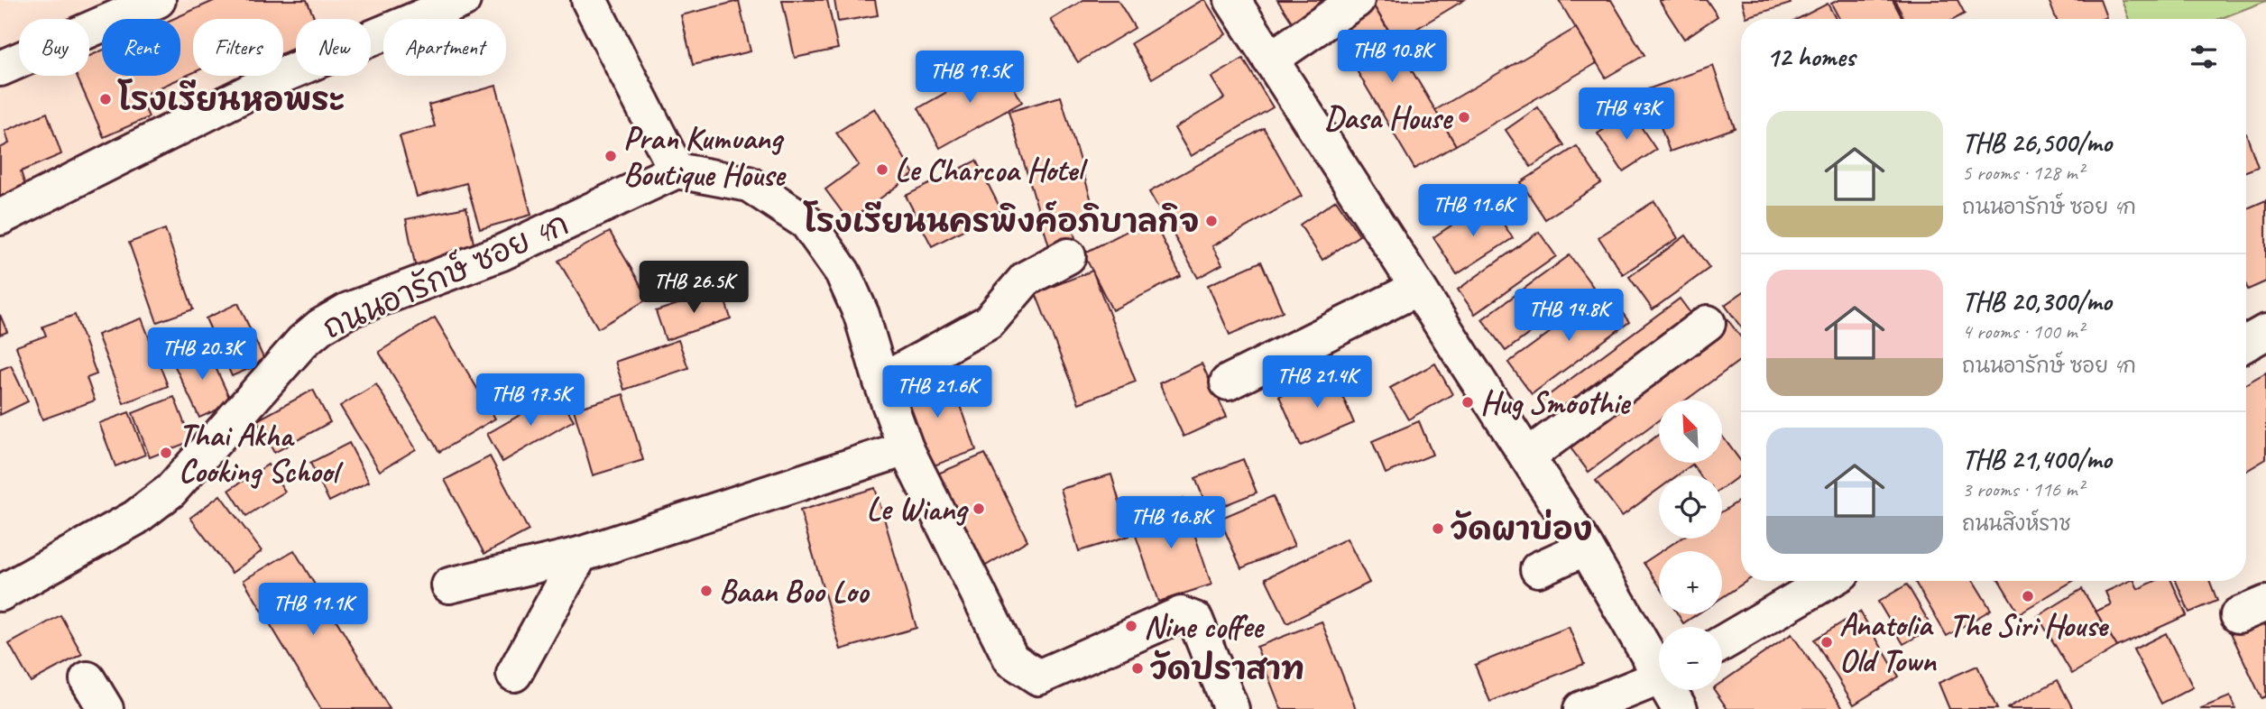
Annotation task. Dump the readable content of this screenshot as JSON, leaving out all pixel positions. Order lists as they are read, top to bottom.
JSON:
{
  "streets": {
    "street": ["ถนนอารักษ์ ซอย 4ก"]
  },
  "places": [
    "โรงเรียนหอพระ",
    "Dasa House",
    "Pran Kumuang Boutique House",
    "Le Charcoa Hotel",
    "โรงเรียนนครพิงค์อภิบาลกิจ",
    "Hug Smoothie",
    "Thai Akha Cooking School",
    "Le Wiang",
    "วัดผาบ่อง",
    "Baan Boo Loo",
    "The Siri House",
    "Nine coffee",
    "Anatolia Old Town",
    "วัดปราสาท"
  ],
  "north": "top left",
  "page": {
    "chip": [
      "Buy",
      "Rent",
      "Filters",
      "New",
      "Apartment"
    ],
    "heading": "12 homes",
    "price": [
      "THB 10.8K",
      "THB 19.5K",
      "THB 43K",
      "THB 11.6K",
      "THB 26.5K",
      "THB 14.8K",
      "THB 20.3K",
      "THB 21.4K",
      "THB 21.6K",
      "THB 17.5K",
      "THB 16.8K",
      "THB 11.1K"
    ],
    "list": [
      {
        "name": "THB 26,500/mo",
        "note": "5 rooms · 128 m² · ถนนอารักษ์ ซอย 4ก"
      },
      {
        "name": "THB 20,300/mo",
        "note": "4 rooms · 100 m² · ถนนอารักษ์ ซอย 4ก"
      },
      {
        "name": "THB 21,400/mo",
        "note": "3 rooms · 116 m² · ถนนสิงห์ราช"
      }
    ],
    "map_buttons": ["+", "−"]
  }
}
